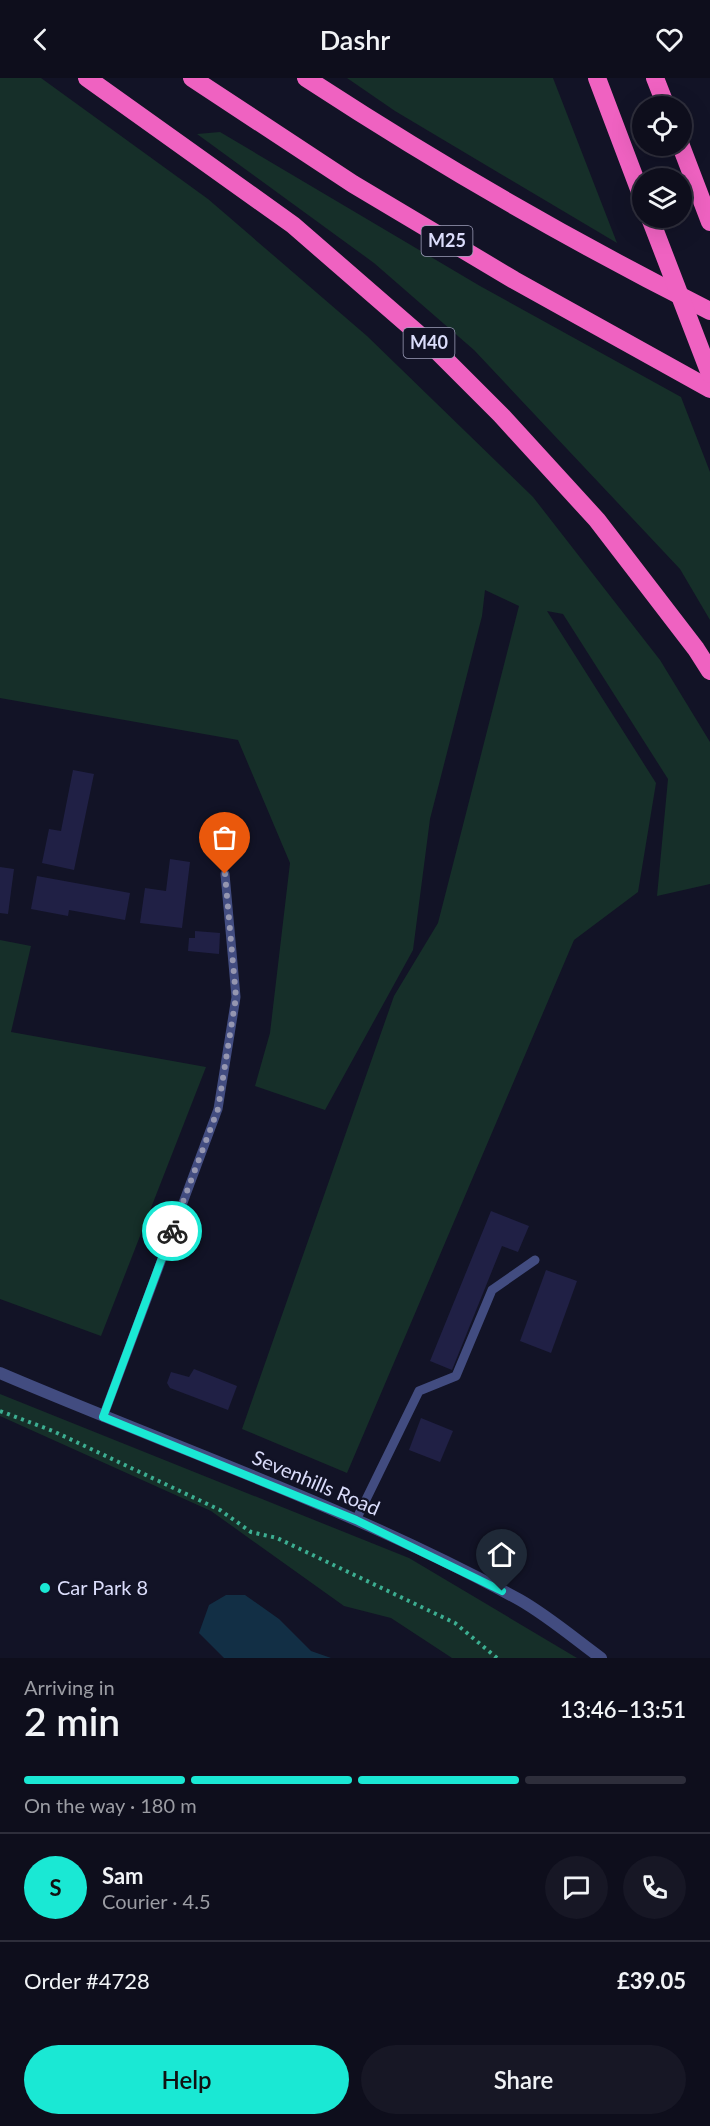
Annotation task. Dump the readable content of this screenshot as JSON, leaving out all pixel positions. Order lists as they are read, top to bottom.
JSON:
{
  "streets": {
    "highway": ["M25", "M40"],
    "street": ["Sevenhills Road"]
  },
  "places": ["Car Park 8"],
  "page": {
    "header": "Dashr",
    "heading": ["2 min", "Arriving in", "13:46–13:51"],
    "panel": [
      "Sam",
      "Courier · 4.5",
      "Order #4728",
      "£39.05"
    ],
    "bar": "On the way · 180 m",
    "round": "S",
    "buttons": ["Help", "Share"]
  }
}
